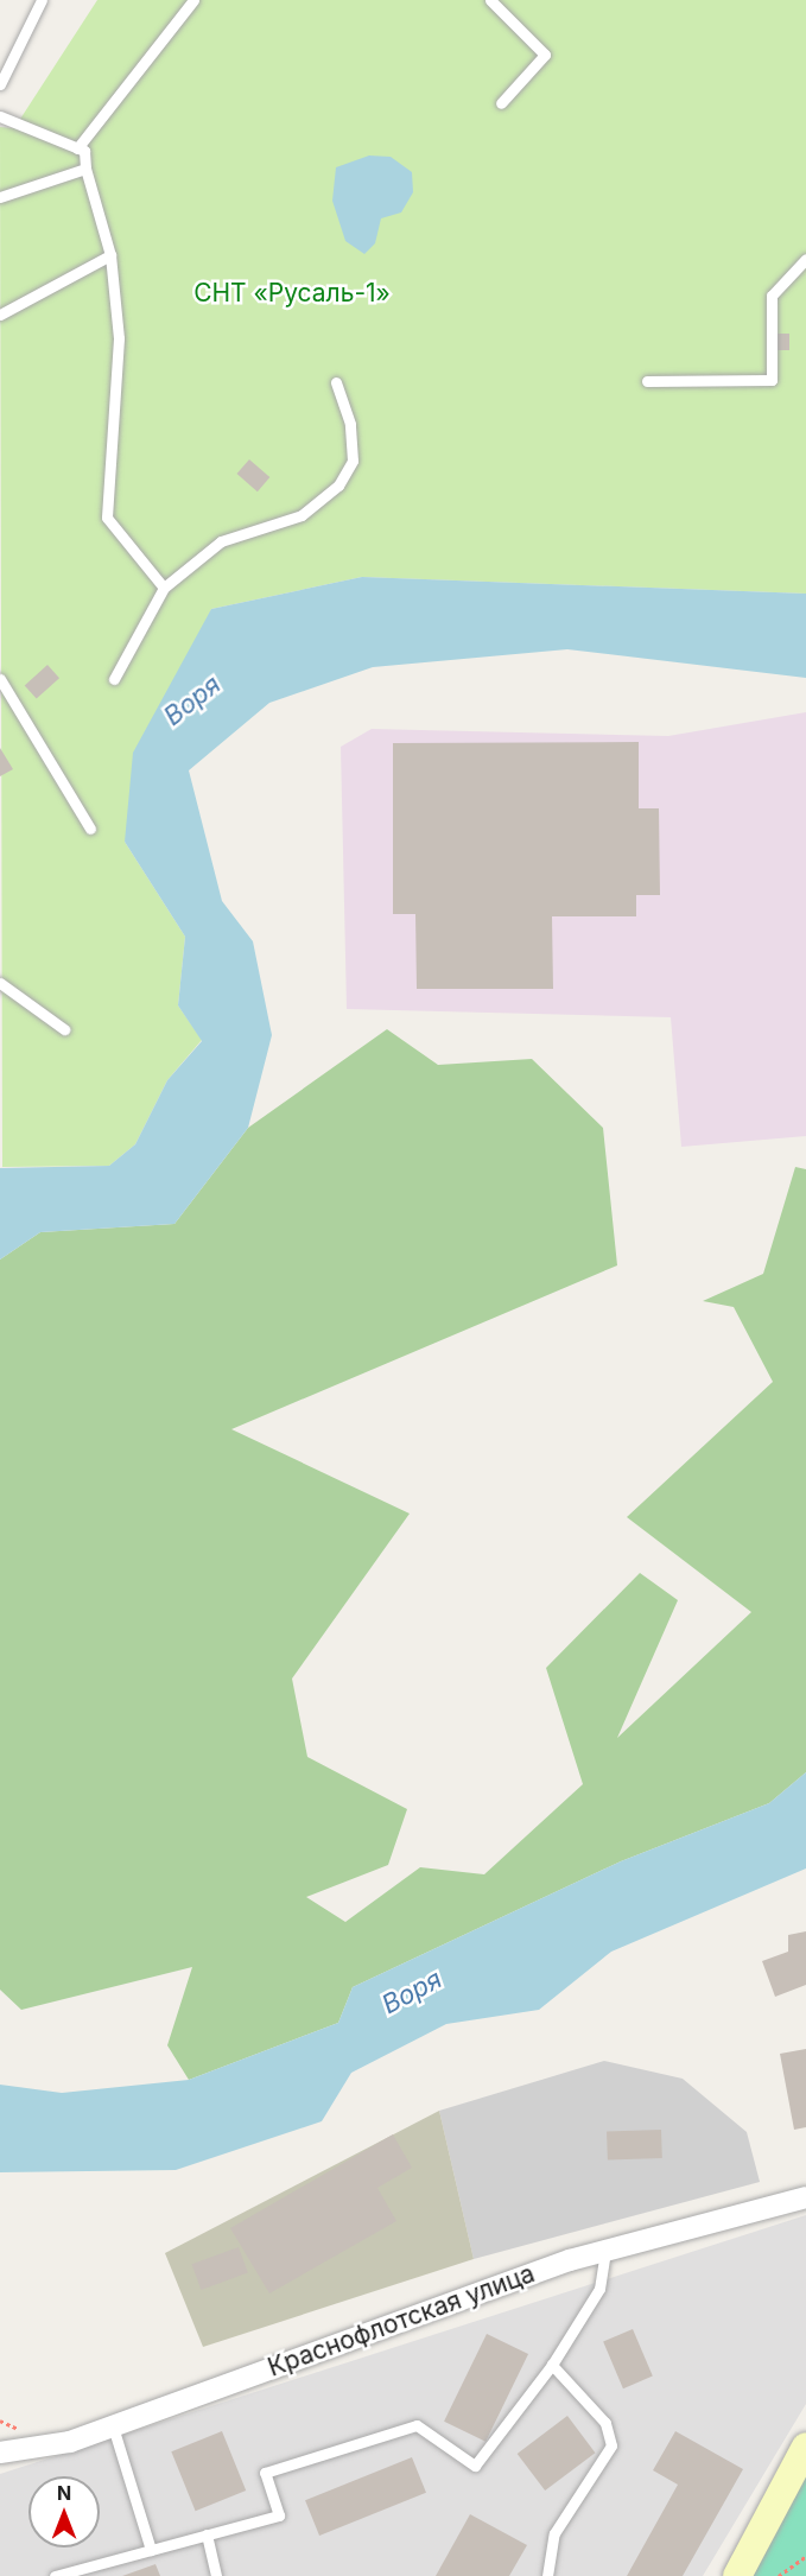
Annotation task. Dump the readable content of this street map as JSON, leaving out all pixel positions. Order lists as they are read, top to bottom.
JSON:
{
  "streets": {
    "street": ["Краснофлотская улица"]
  },
  "water": ["Воря"],
  "parks": ["СНТ «Русаль-1»"],
  "north": "top"
}
